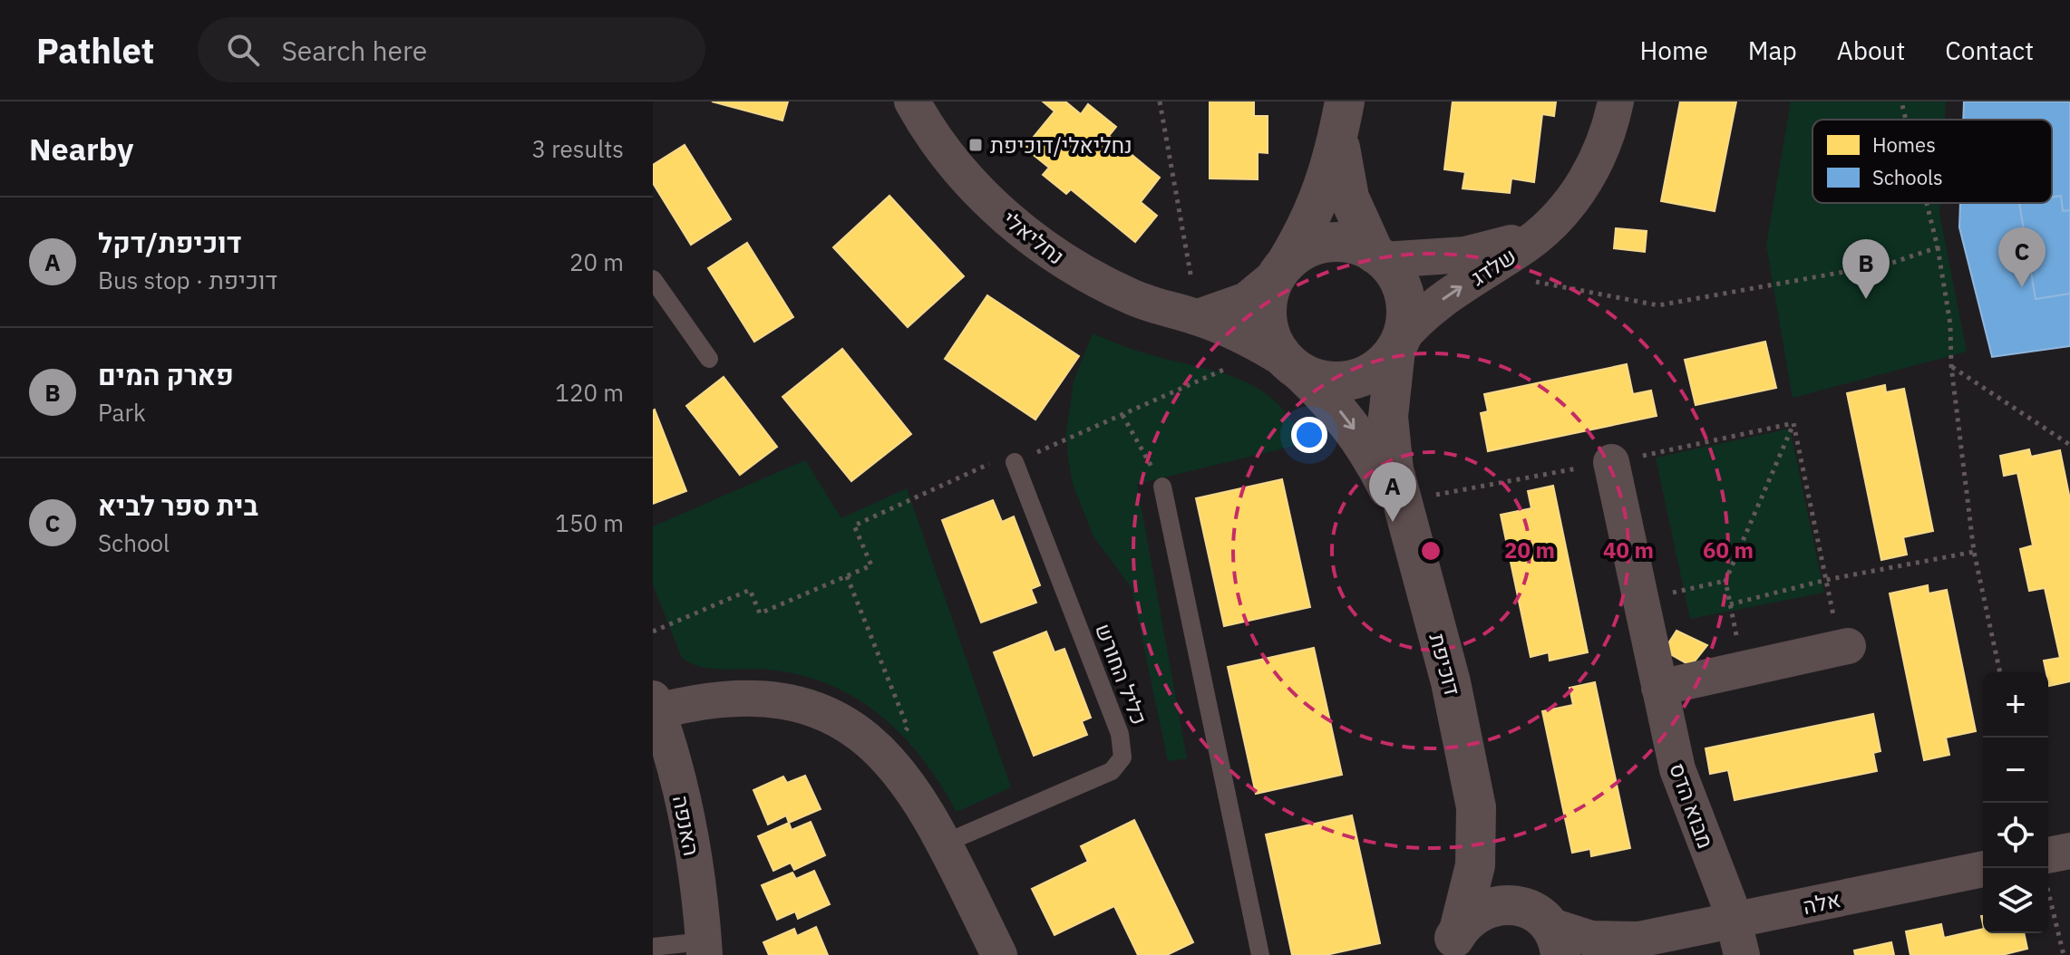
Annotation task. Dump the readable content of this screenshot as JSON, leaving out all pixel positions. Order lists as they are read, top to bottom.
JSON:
{
  "streets": {
    "street": [
      "נחליאלי",
      "שלדג",
      "דוכיפת",
      "מבוא הדס",
      "האנפה",
      "אלה"
    ],
    "lane": ["כליל החורש"]
  },
  "crossings": [
    ["נחליאלי", "שלדג"],
    ["נחליאלי", "דוכיפת"],
    ["שלדג", "דוכיפת"],
    ["דוכיפת", "אלה"],
    ["מבוא הדס", "אלה"]
  ],
  "places": {
    "transit": ["נחליאלי/דוכיפת"]
  },
  "legend": ["Homes", "Schools"],
  "page": {
    "header": "Pathlet",
    "search": "Search here",
    "nav": [
      "Home",
      "Map",
      "About",
      "Contact"
    ],
    "heading": ["Nearby", "3 results"],
    "list": [
      {
        "mark": "A",
        "name": "דוכיפת/דקל",
        "note": "Bus stop · דוכיפת",
        "value": "20 m"
      },
      {
        "mark": "B",
        "name": "פארק המים",
        "note": "Park",
        "value": "120 m"
      },
      {
        "mark": "C",
        "name": "בית ספר לביא",
        "note": "School",
        "value": "150 m"
      }
    ],
    "pins": ["C", "B", "A"],
    "map_buttons": ["+", "−"]
  },
  "rings": ["20 m", "40 m", "60 m"]
}
